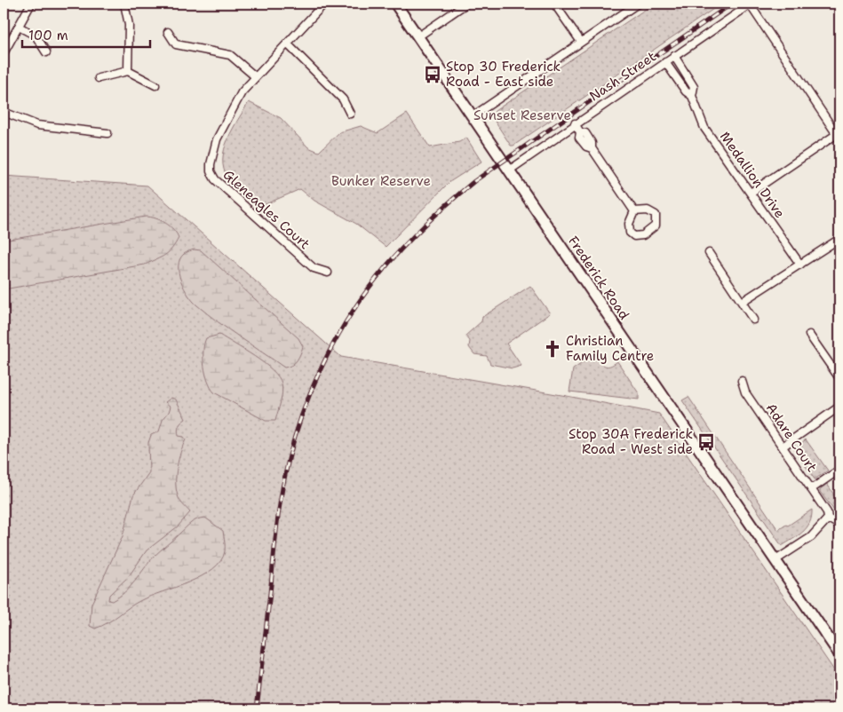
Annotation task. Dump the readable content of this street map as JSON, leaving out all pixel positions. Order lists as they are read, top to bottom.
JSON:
{
  "streets": {
    "main road": ["Frederick Road"],
    "street": [
      "Nash Street",
      "Medallion Drive",
      "Gleneagles Court",
      "Adare Court"
    ]
  },
  "crossings": [
    ["Nash Street", "Medallion Drive"],
    ["Nash Street", "Frederick Road"]
  ],
  "parks": ["Sunset Reserve", "Bunker Reserve"],
  "places": {
    "bus stop": ["Stop 30 Frederick Road - East side", "Stop 30A Frederick Road - West side"],
    "church": ["Christian Family Centre"]
  },
  "scale_bar": "100 m"
}
